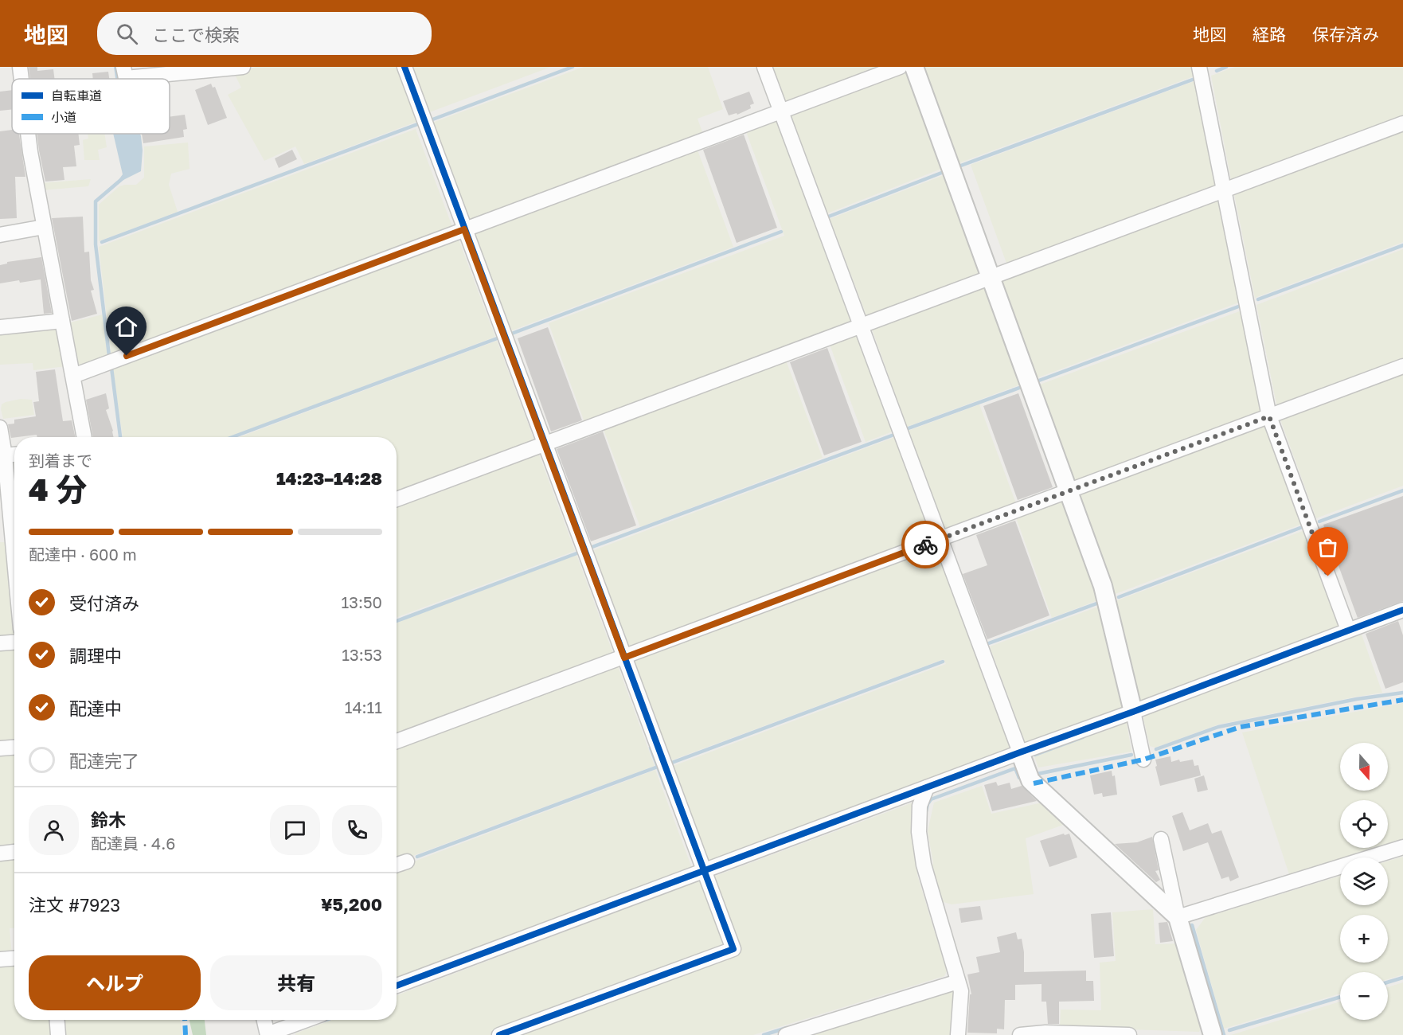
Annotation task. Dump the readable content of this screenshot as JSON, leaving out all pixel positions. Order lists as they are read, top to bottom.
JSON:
{
  "legend": ["自転車道", "小道"],
  "north": "bottom",
  "page": {
    "header": "地図",
    "search": "ここで検索",
    "nav": ["地図", "経路", "保存済み"],
    "heading": ["4 分", "到着まで", "14:23–14:28"],
    "panel": [
      "鈴木",
      "配達員 · 4.6",
      "注文 #7923",
      "¥5,200"
    ],
    "bar": "配達中 · 600 m",
    "list": [
      ["受付済み", "13:50"],
      ["調理中", "13:53"],
      ["配達中", "14:11"],
      "配達完了"
    ],
    "map_buttons": ["+", "−"],
    "buttons": ["ヘルプ", "共有"]
  }
}
